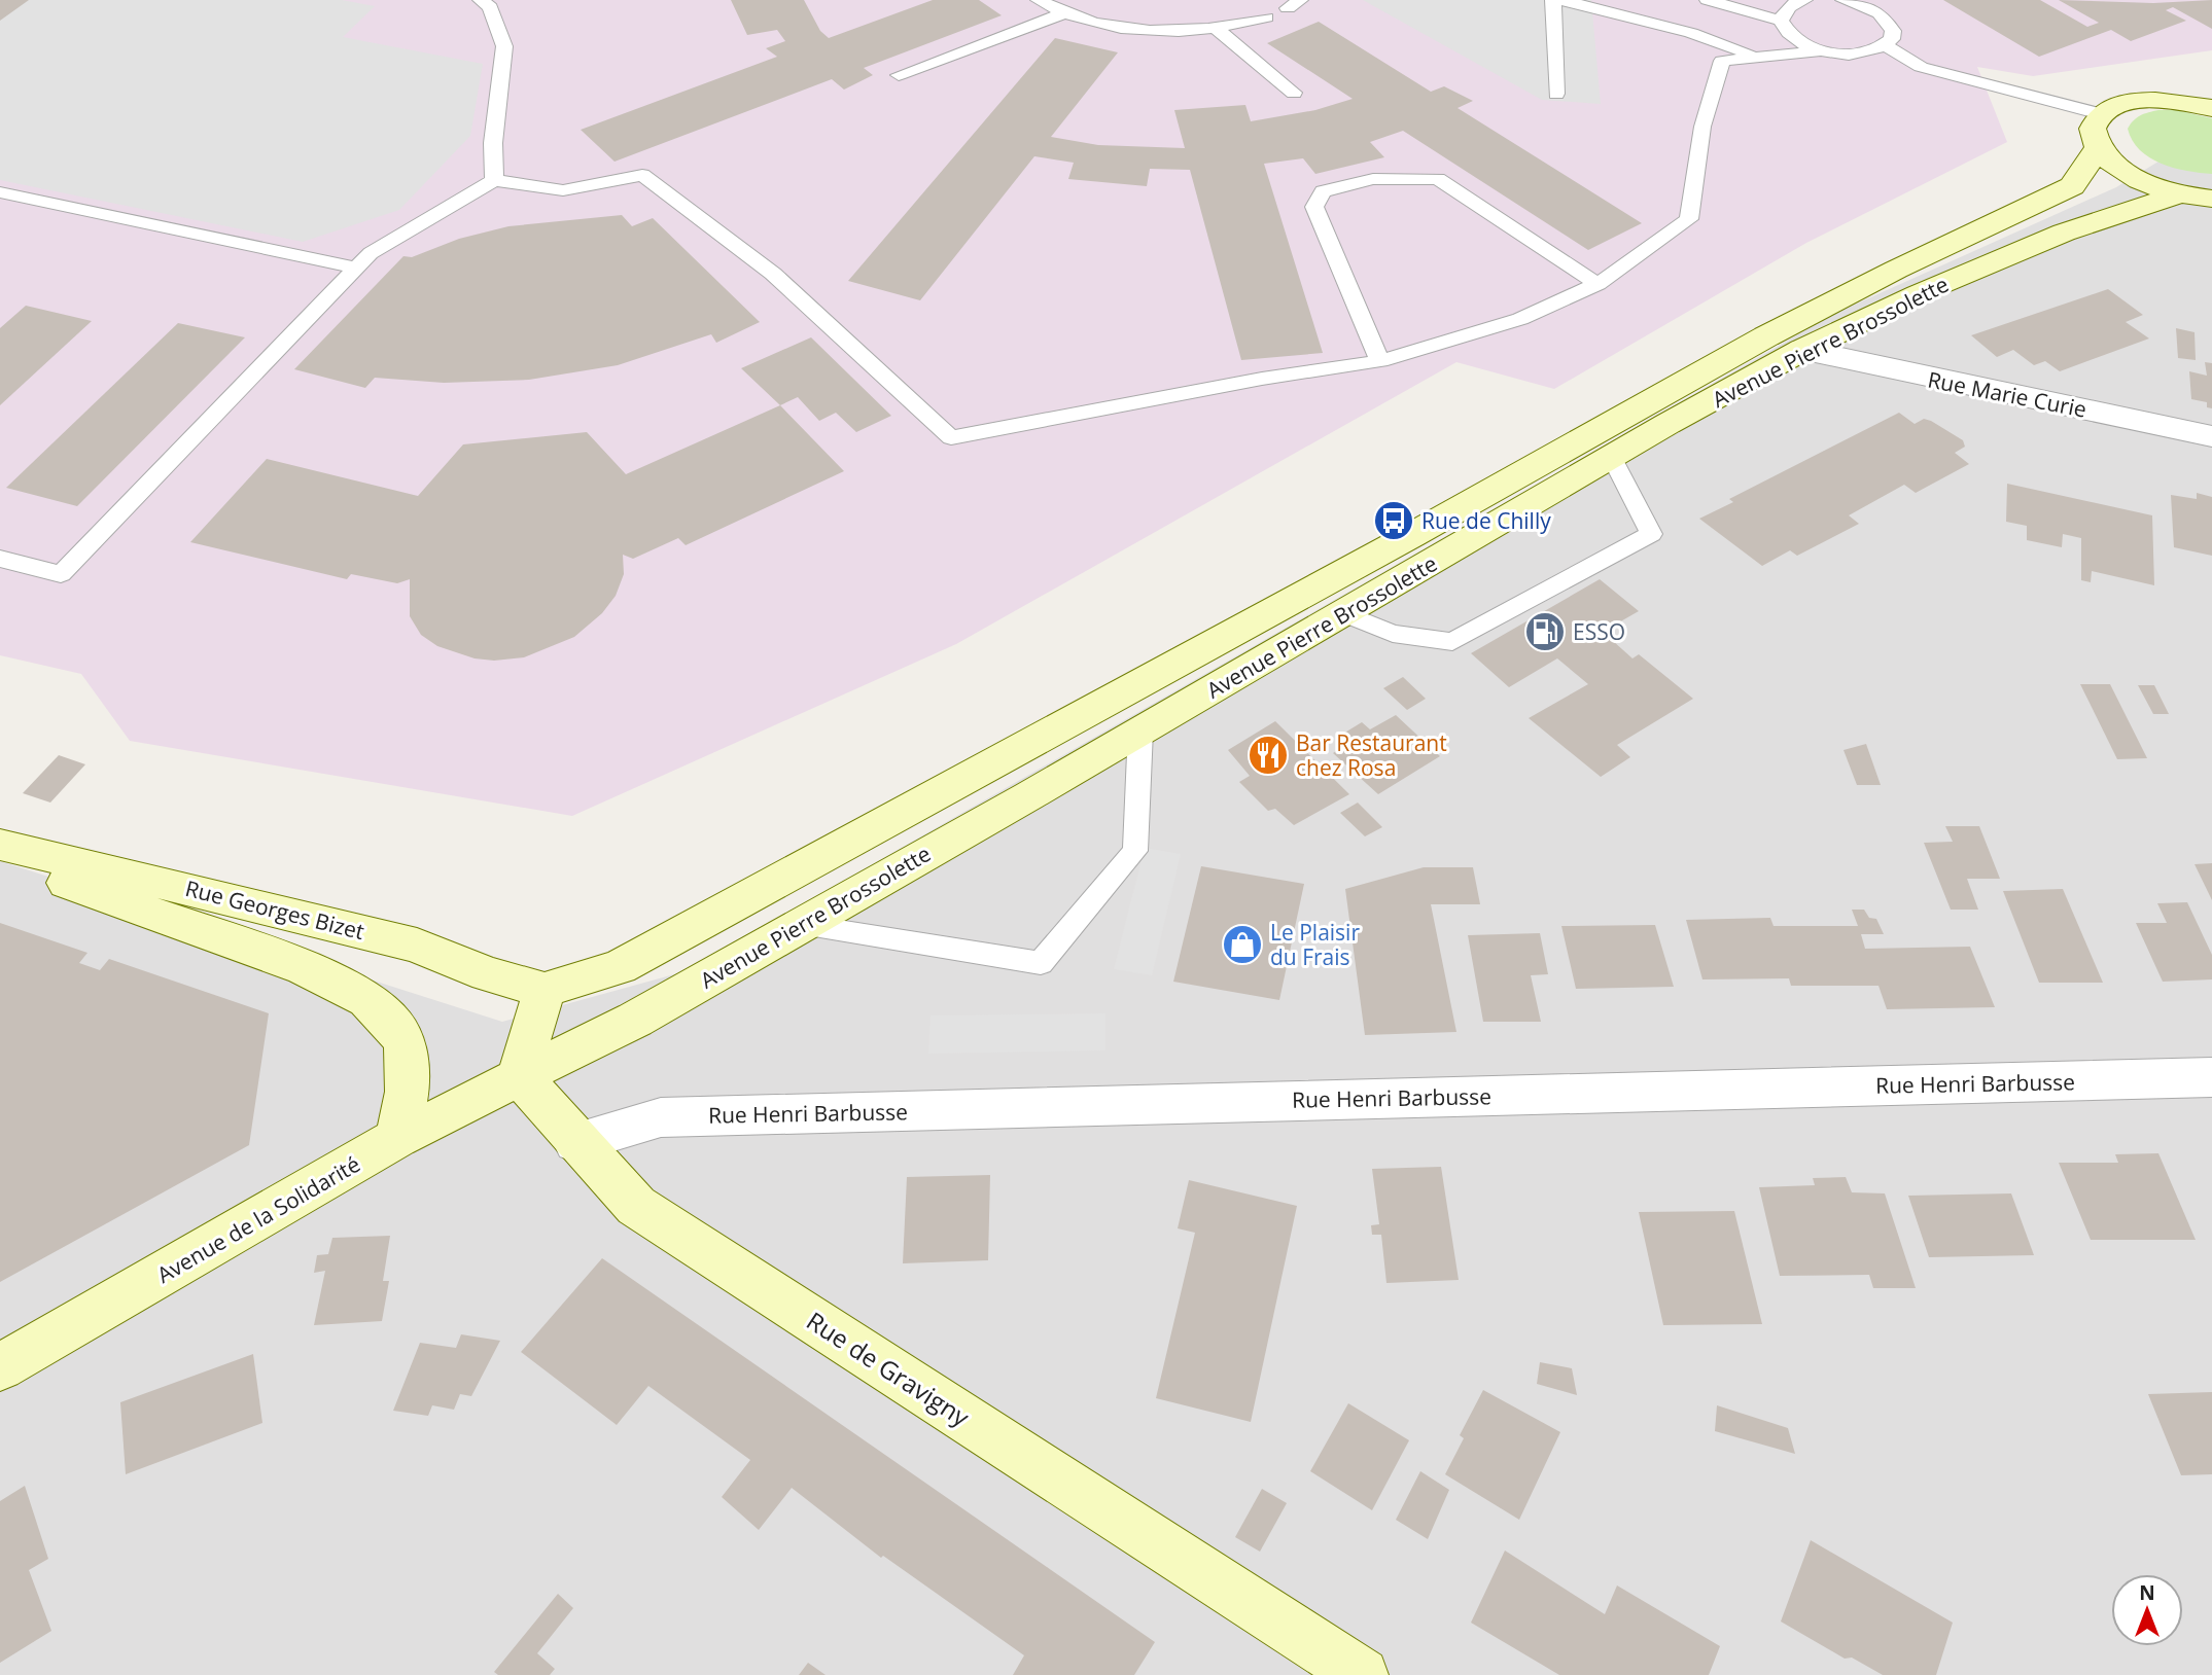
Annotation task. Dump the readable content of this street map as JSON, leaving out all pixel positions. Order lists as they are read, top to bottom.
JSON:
{
  "streets": {
    "main road": [
      "Avenue Pierre Brossolette",
      "Rue Georges Bizet",
      "Avenue de la Solidarité",
      "Rue de Gravigny"
    ],
    "street": ["Rue Marie Curie", "Rue Henri Barbusse"]
  },
  "crossings": [
    ["Avenue Pierre Brossolette", "Rue Marie Curie"],
    ["Avenue Pierre Brossolette", "Rue Georges Bizet"],
    ["Avenue Pierre Brossolette", "Avenue de la Solidarité"],
    ["Avenue Pierre Brossolette", "Rue de Gravigny"],
    ["Rue Georges Bizet", "Avenue de la Solidarité"],
    ["Rue Henri Barbusse", "Rue de Gravigny"],
    ["Avenue de la Solidarité", "Rue de Gravigny"]
  ],
  "places": {
    "bus stop": ["Rue de Chilly"],
    "fuel station": ["ESSO"],
    "restaurant": ["Bar Restaurant chez Rosa"],
    "shop": ["Le Plaisir du Frais"]
  },
  "north": "top"
}
